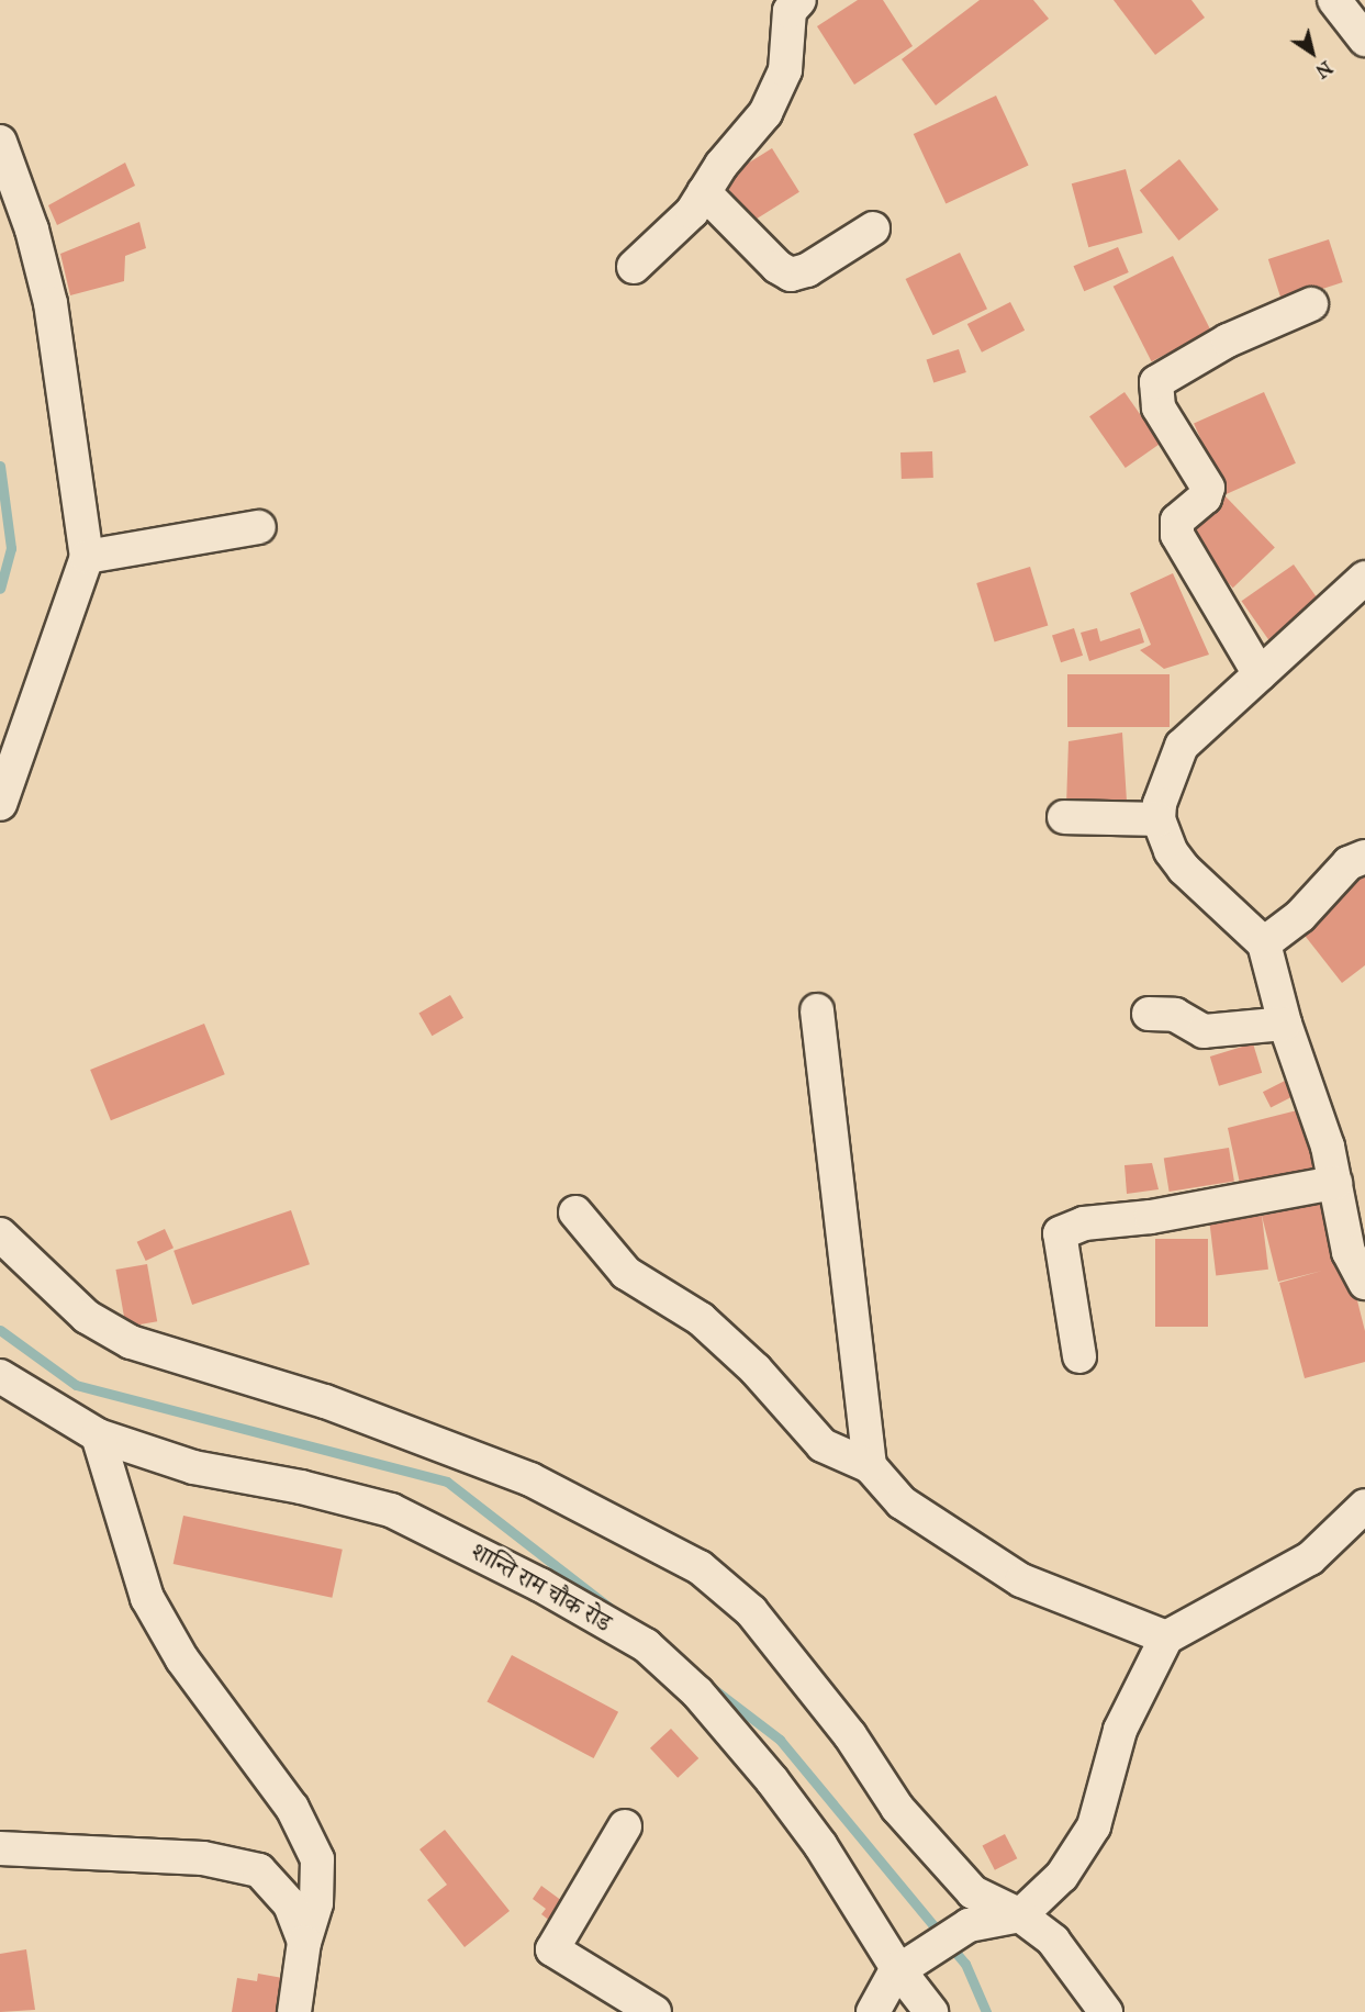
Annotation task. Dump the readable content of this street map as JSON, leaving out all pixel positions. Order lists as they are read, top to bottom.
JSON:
{
  "streets": {
    "street": ["शान्ति राम चौक रोड"]
  },
  "north": "bottom right"
}
